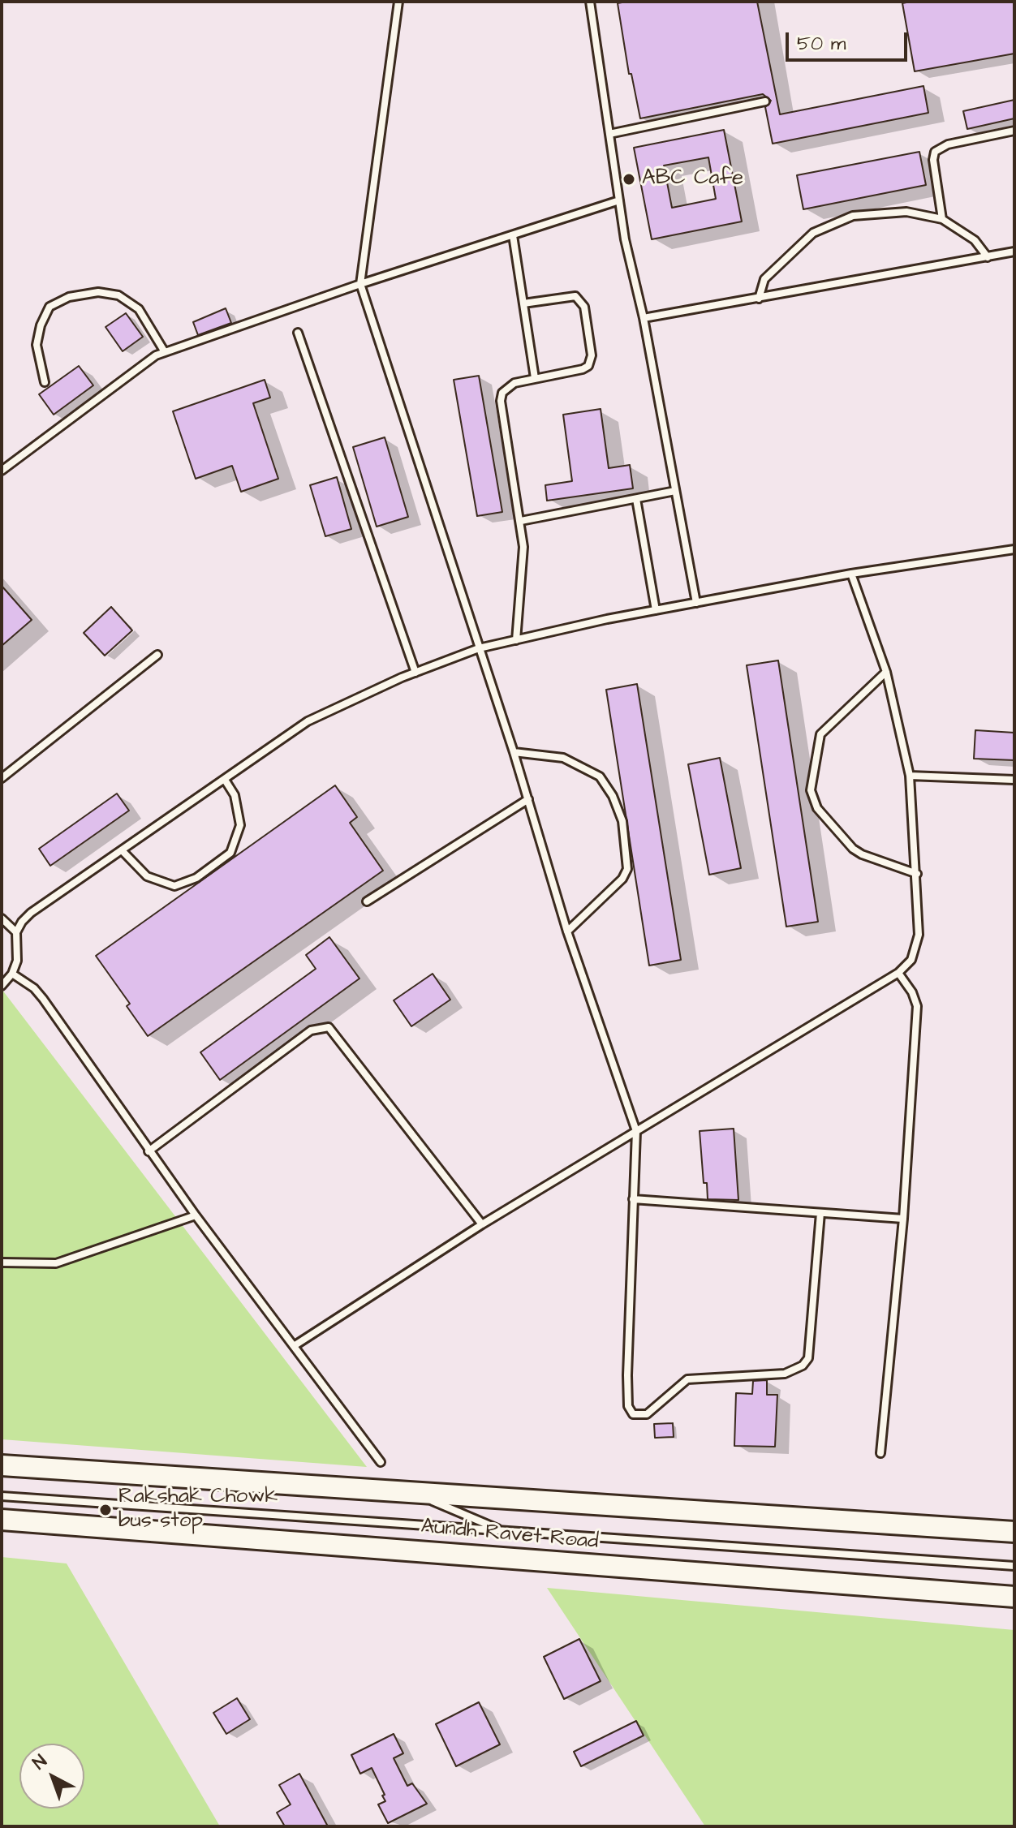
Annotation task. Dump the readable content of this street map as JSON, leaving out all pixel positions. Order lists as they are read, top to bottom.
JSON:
{
  "streets": {
    "main road": ["Aundh Ravet Road"]
  },
  "places": ["ABC Cafe", "Rakshak Chowk bus stop"],
  "scale_bar": "50 m",
  "north": "top left"
}
